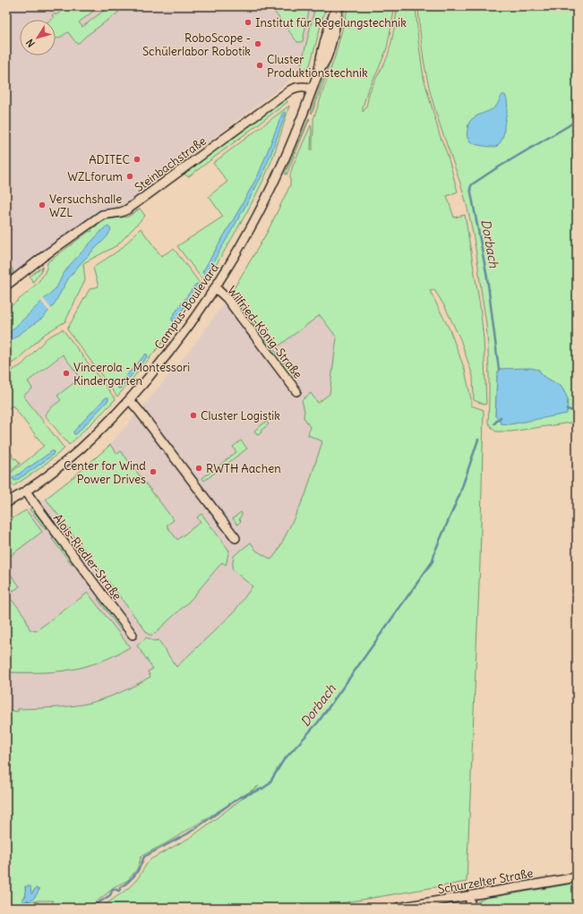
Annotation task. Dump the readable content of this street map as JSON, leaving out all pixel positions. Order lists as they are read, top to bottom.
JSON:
{
  "streets": {
    "street": [
      "Steinbachstraße",
      "Campus-Boulevard",
      "Wilfried-König-Straße",
      "Alois-Riedler-Straße",
      "Schurzelter Straße"
    ]
  },
  "crossings": [
    ["Steinbachstraße", "Campus-Boulevard"],
    ["Campus-Boulevard", "Wilfried-König-Straße"],
    ["Campus-Boulevard", "Alois-Riedler-Straße"]
  ],
  "water": ["Dorbach"],
  "places": [
    "Institut für Regelungstechnik",
    "RoboScope - Schülerlabor Robotik",
    "Cluster Produktionstechnik",
    "ADITEC",
    "WZLforum",
    "Versuchshalle WZL",
    "Vincerola - Montessori Kindergarten",
    "Cluster Logistik",
    "RWTH Aachen",
    "Center for Wind Power Drives"
  ],
  "north": "bottom left"
}
